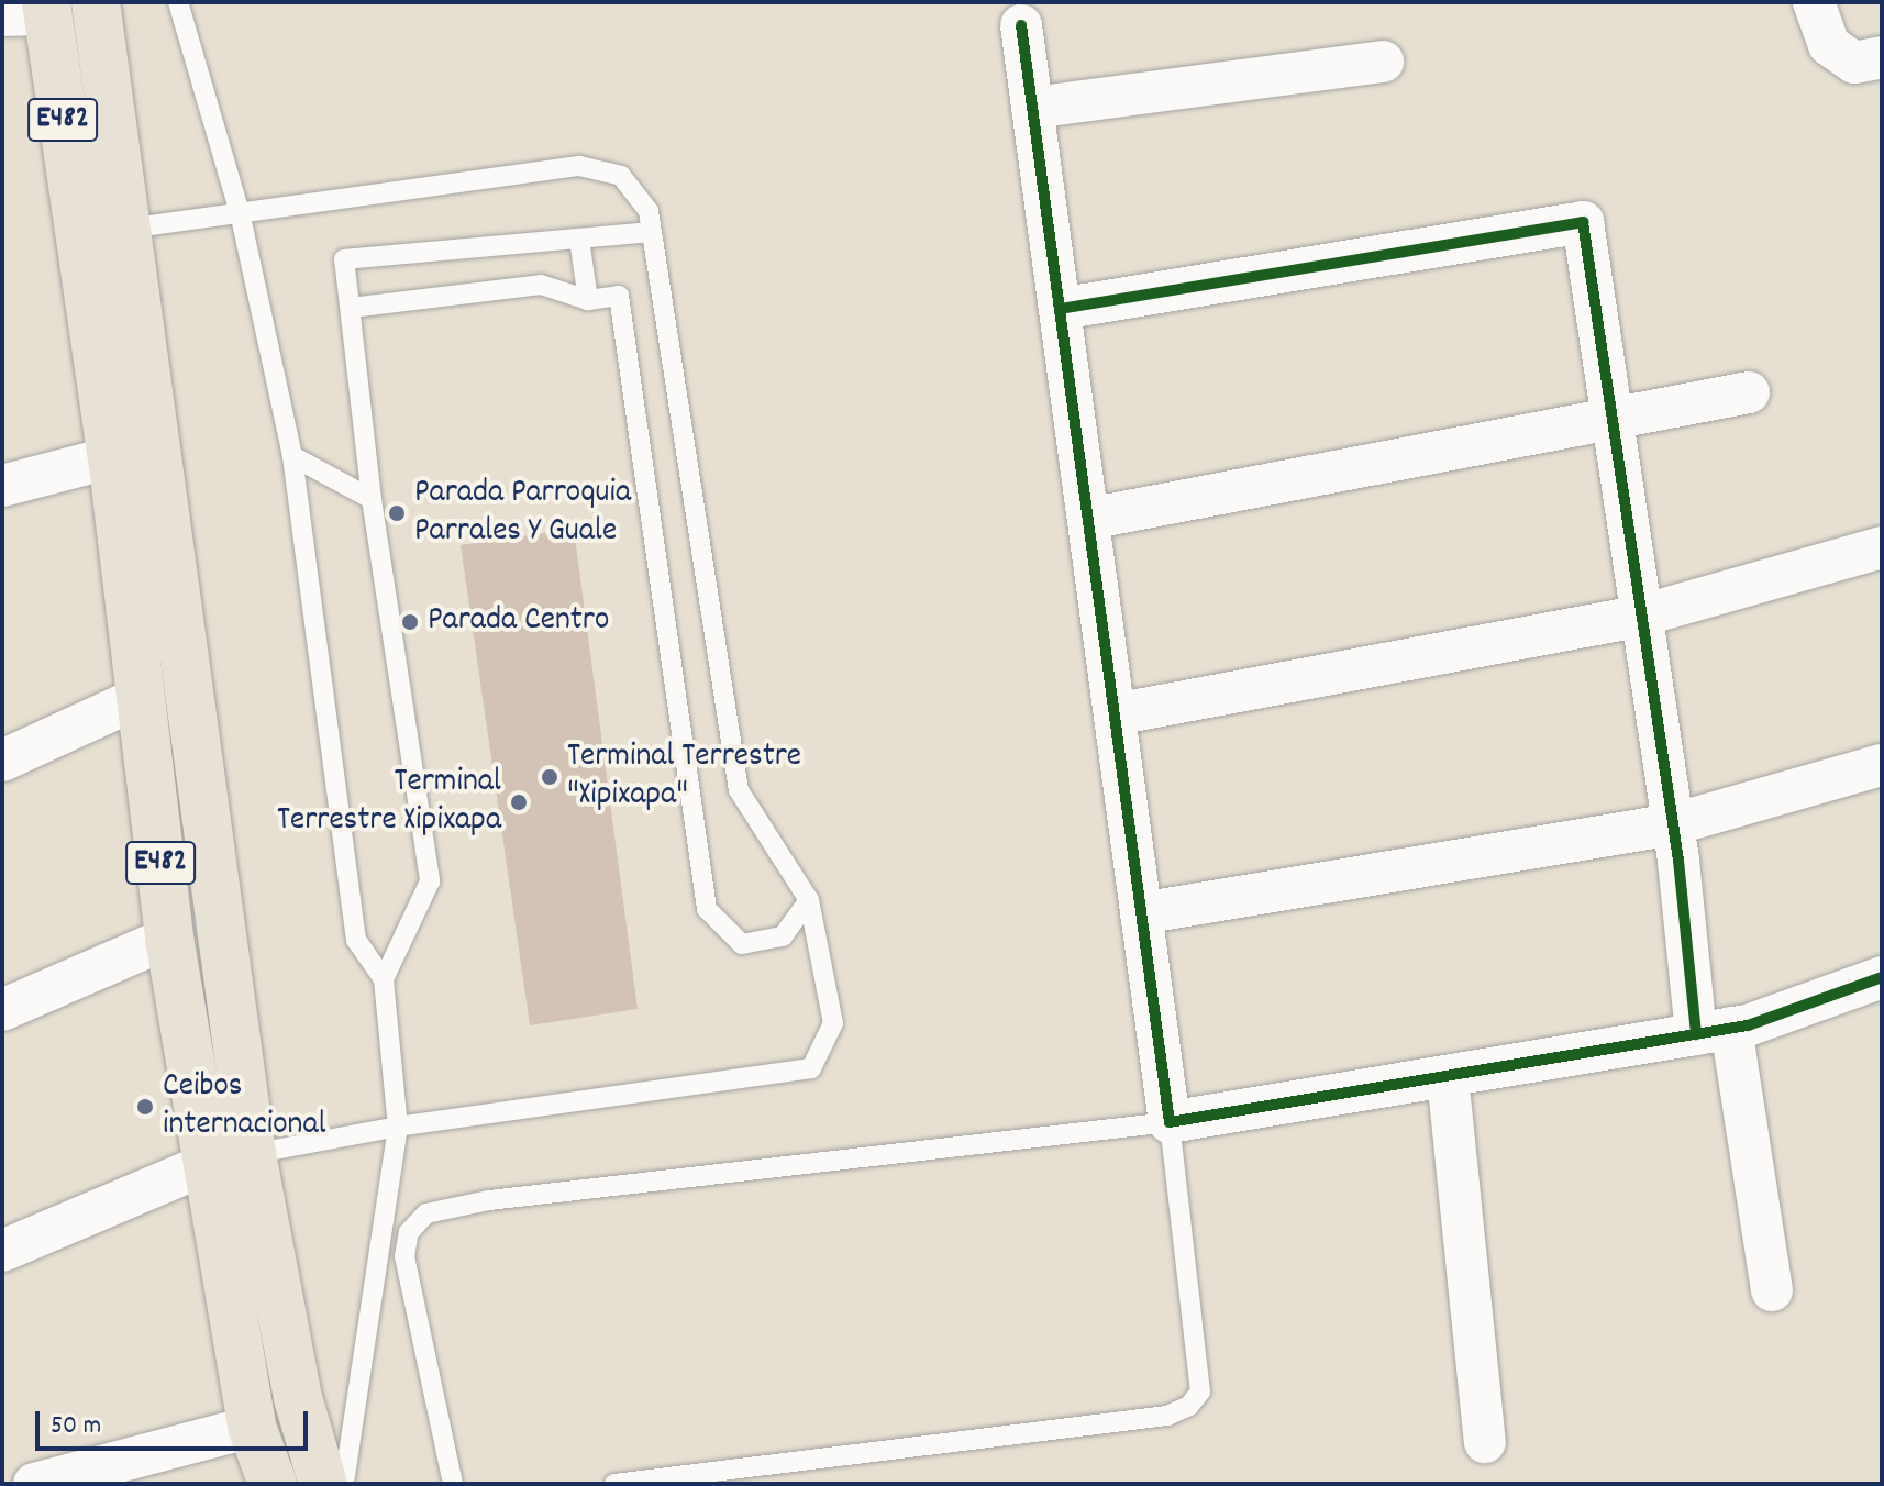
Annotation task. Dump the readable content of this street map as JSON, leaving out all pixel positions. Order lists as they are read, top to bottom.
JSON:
{
  "streets": {
    "highway": ["E482"]
  },
  "places": [
    "Parada Parroquia Parrales Y Guale",
    "Parada Centro",
    "Terminal Terrestre \"Xipixapa\"",
    "Terminal Terrestre Xipixapa",
    "Ceibos internacional"
  ],
  "scale_bar": "50 m"
}
